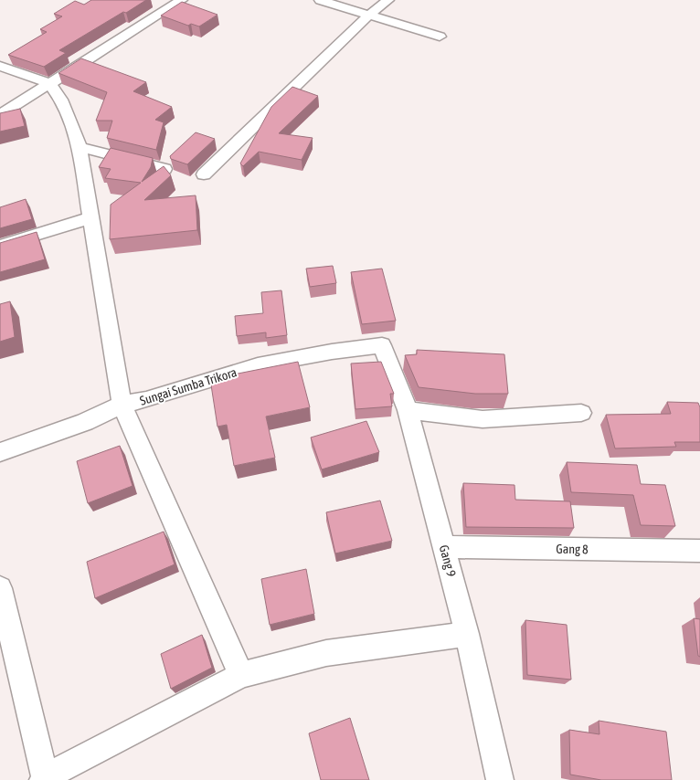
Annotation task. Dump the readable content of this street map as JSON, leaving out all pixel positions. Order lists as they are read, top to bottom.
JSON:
{
  "streets": {
    "street": ["Sungai Sumba Trikora", "Gang 8", "Gang 9"]
  },
  "crossings": [
    ["Sungai Sumba Trikora", "Gang 9"],
    ["Gang 8", "Gang 9"]
  ]
}
